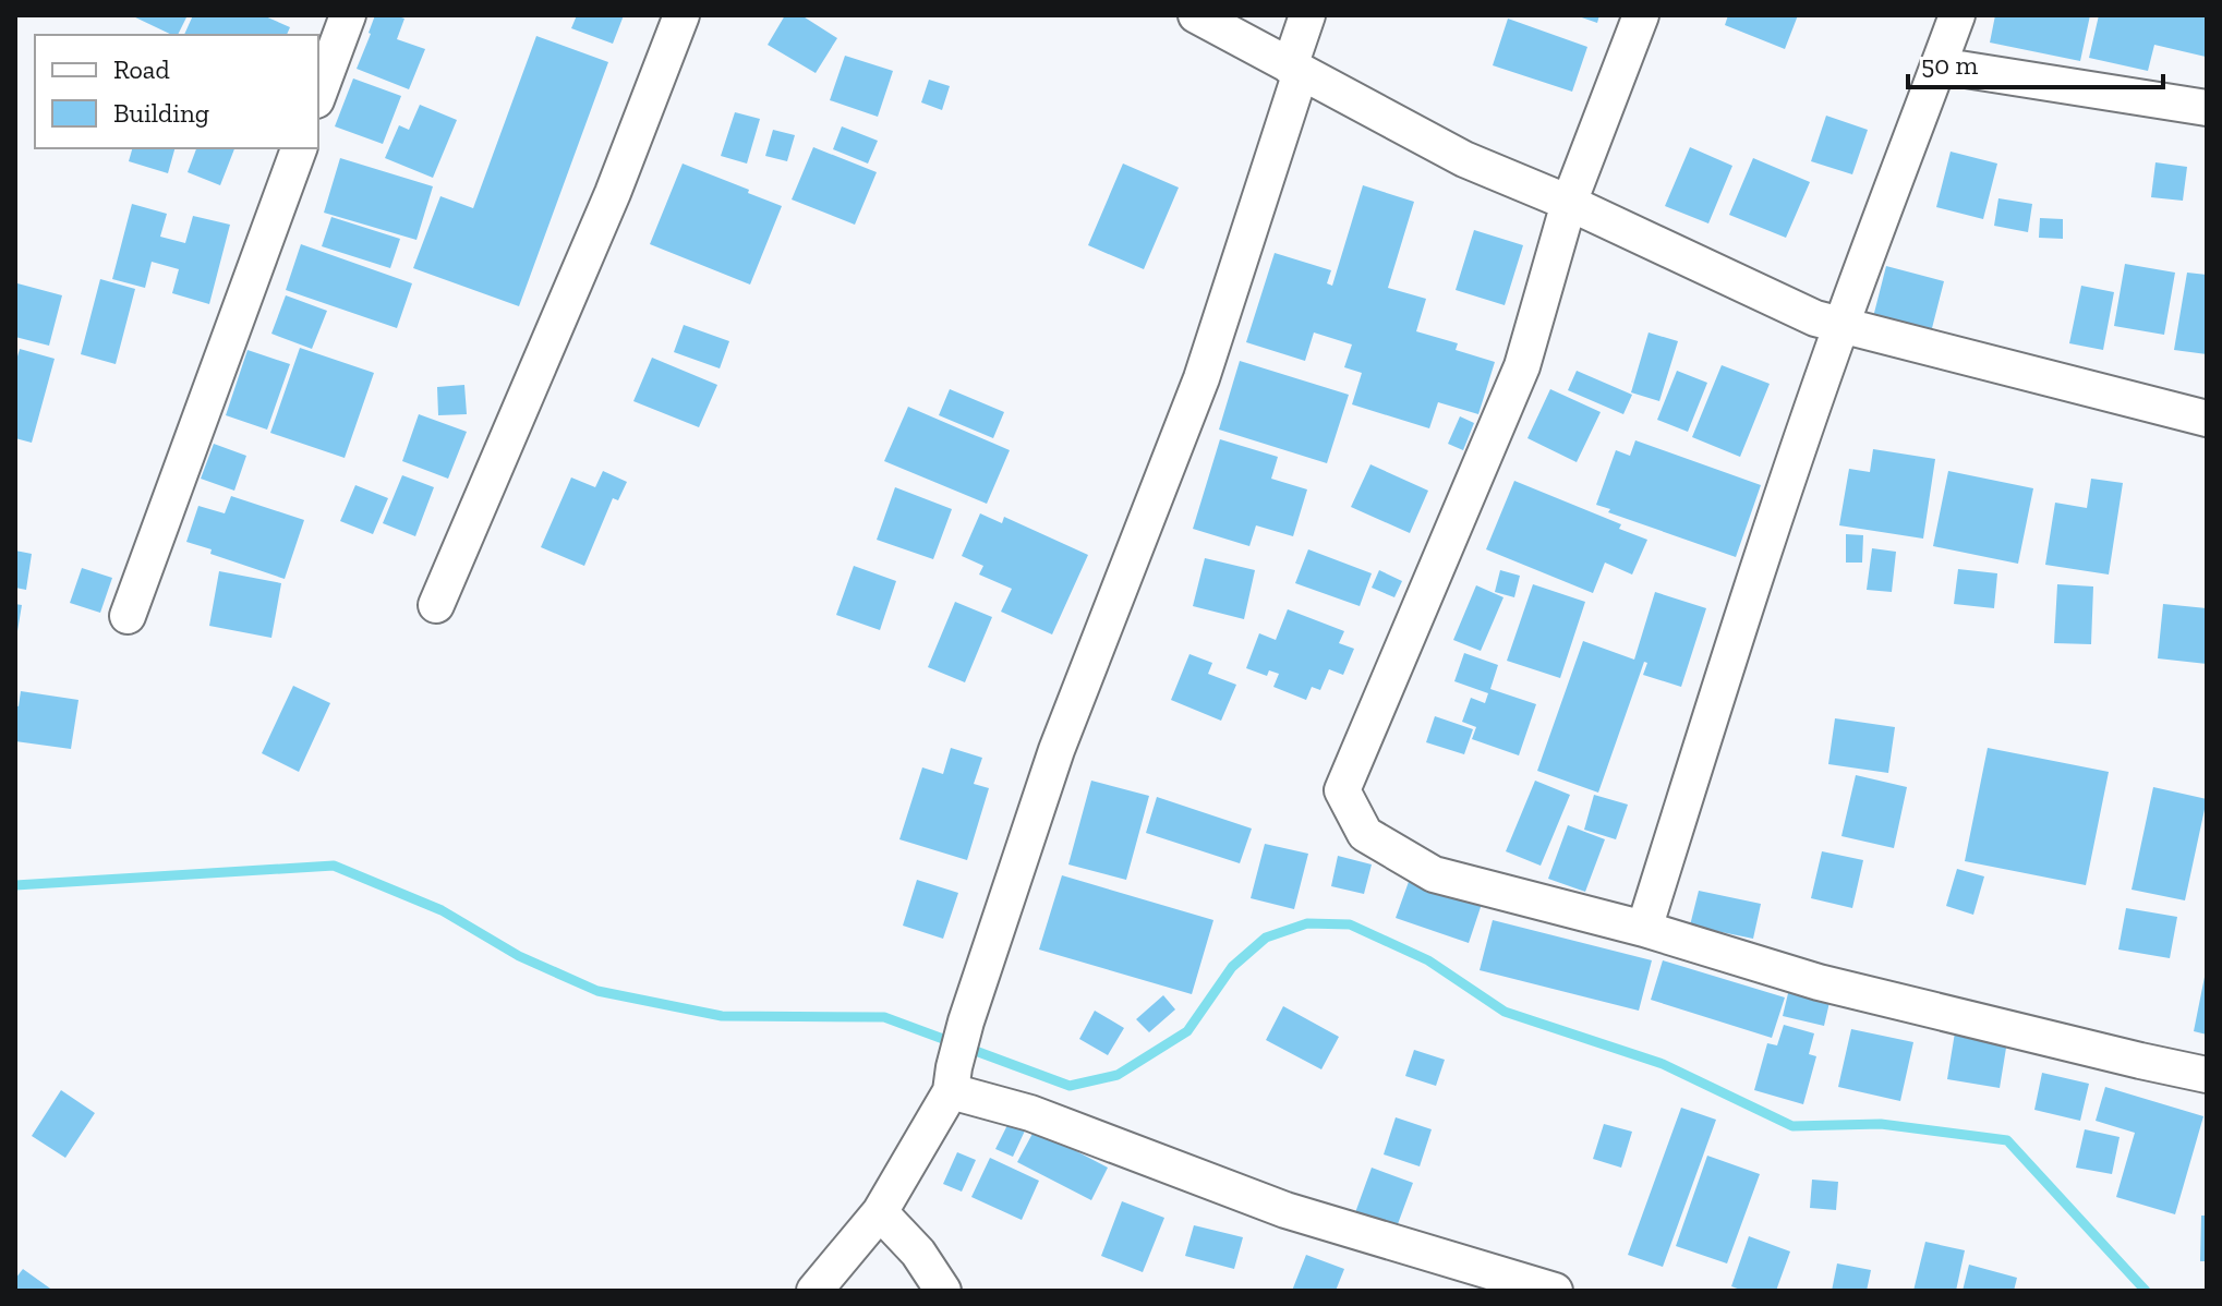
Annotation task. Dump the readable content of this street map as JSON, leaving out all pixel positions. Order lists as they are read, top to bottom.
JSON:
{
  "legend": ["Road", "Building"],
  "scale_bar": "50 m"
}
